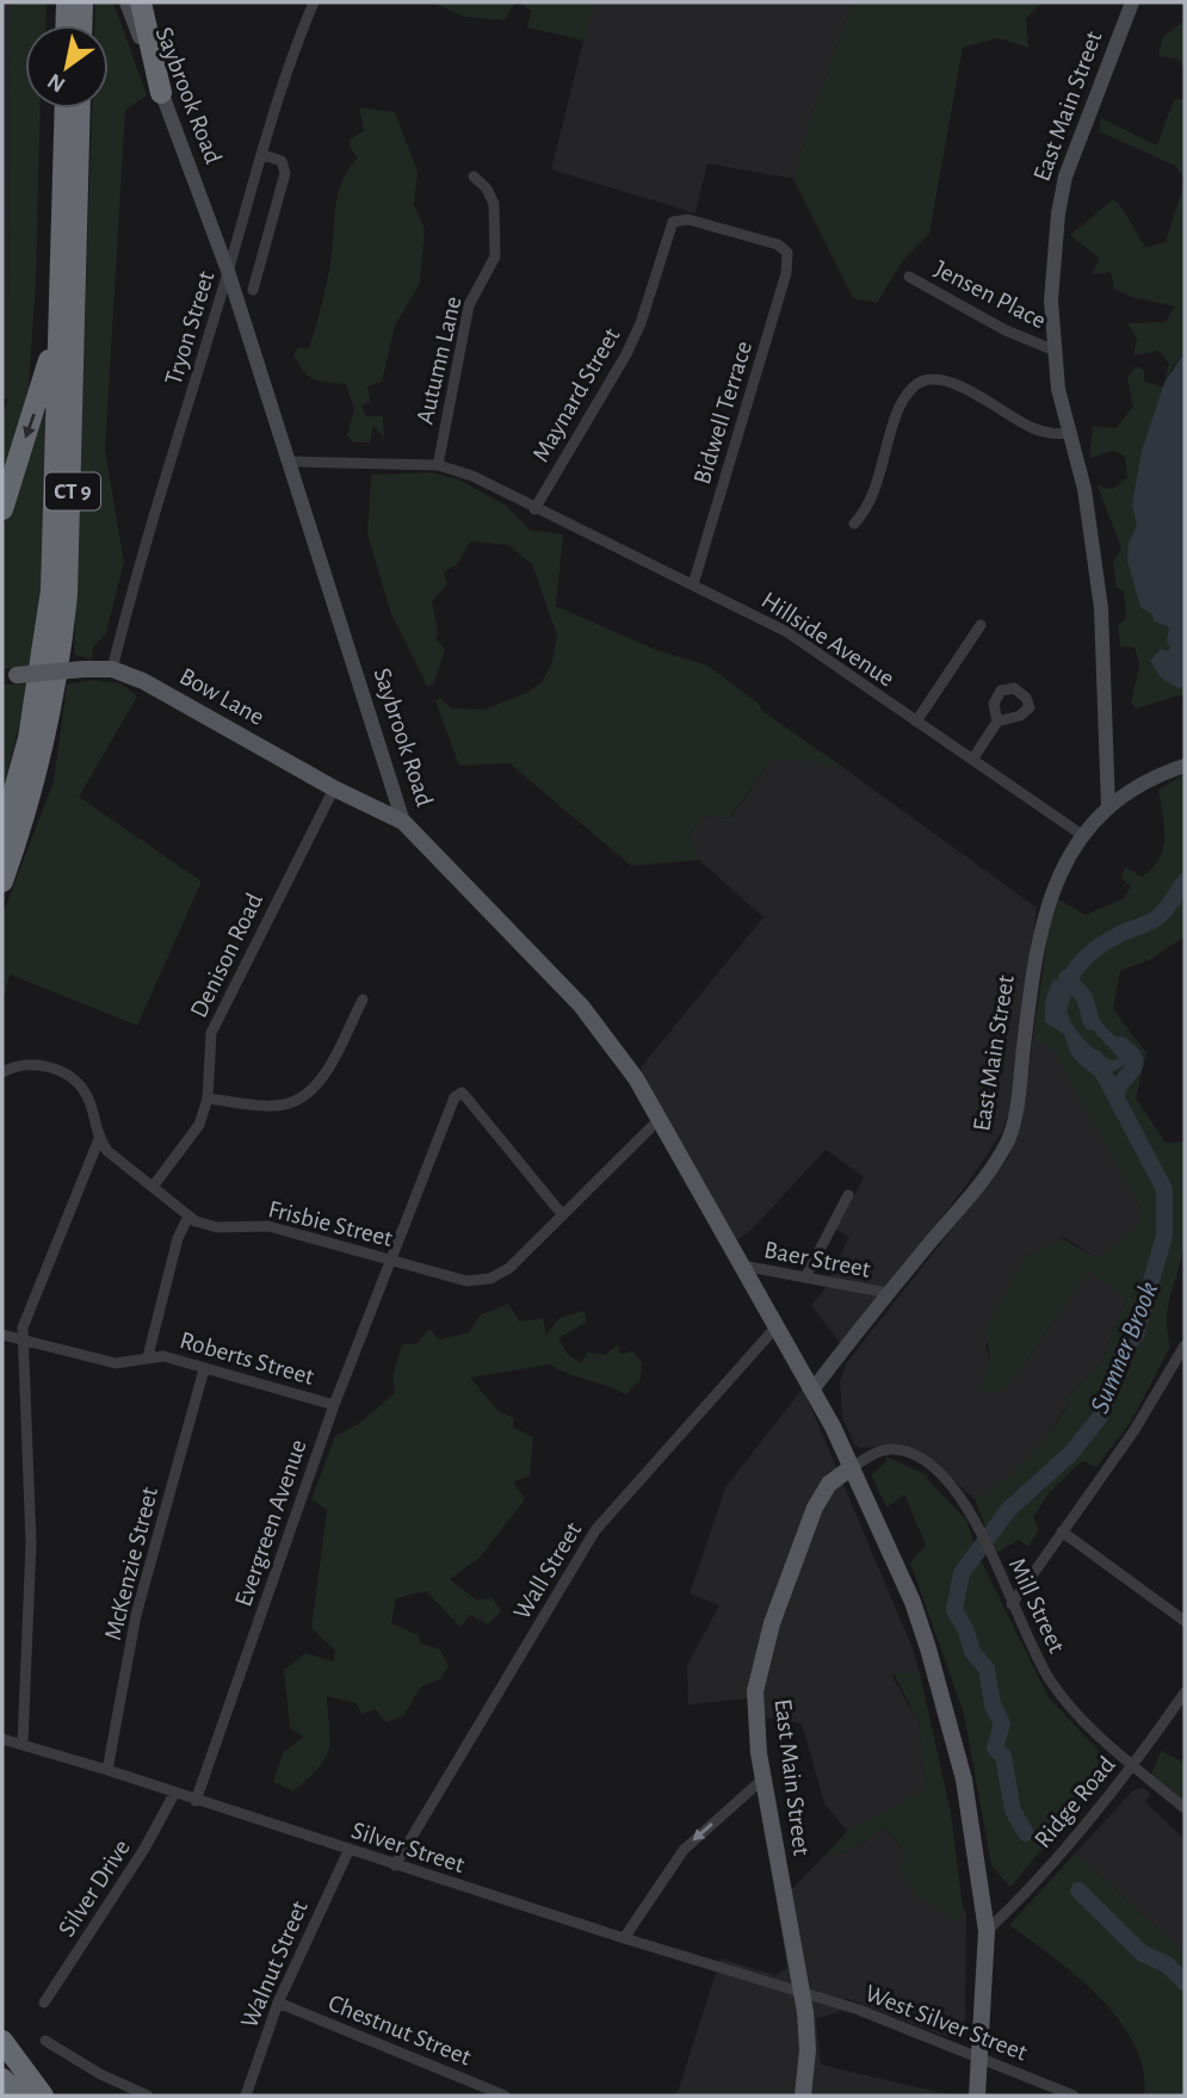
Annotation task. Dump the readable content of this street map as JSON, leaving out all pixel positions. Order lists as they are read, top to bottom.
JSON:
{
  "streets": {
    "highway": ["CT 9"],
    "main road": ["Saybrook Road", "East Main Street", "Bow Lane"],
    "street": [
      "Jensen Place",
      "Tryon Street",
      "Autumn Lane",
      "Maynard Street",
      "Bidwell Terrace",
      "Hillside Avenue",
      "Denison Road",
      "Frisbie Street",
      "Baer Street",
      "Roberts Street",
      "Evergreen Avenue",
      "McKenzie Street",
      "Wall Street",
      "Mill Street",
      "Ridge Road",
      "Silver Street",
      "Silver Drive",
      "Walnut Street",
      "West Silver Street",
      "Chestnut Street"
    ]
  },
  "crossings": [
    ["Saybrook Road", "East Main Street"],
    ["Saybrook Road", "Tryon Street"],
    ["Saybrook Road", "Hillside Avenue"],
    ["Saybrook Road", "Bow Lane"],
    ["Saybrook Road", "Frisbie Street"],
    ["Saybrook Road", "Baer Street"],
    ["Saybrook Road", "Wall Street"],
    ["East Main Street", "Jensen Place"],
    ["East Main Street", "Hillside Avenue"],
    ["East Main Street", "Baer Street"],
    ["East Main Street", "Mill Street"],
    ["East Main Street", "Silver Street"],
    ["East Main Street", "West Silver Street"],
    ["Tryon Street", "Bow Lane"],
    ["Autumn Lane", "Hillside Avenue"],
    ["Maynard Street", "Bidwell Terrace"],
    ["Maynard Street", "Hillside Avenue"],
    ["Bidwell Terrace", "Hillside Avenue"],
    ["Bow Lane", "Denison Road"],
    ["Denison Road", "Frisbie Street"],
    ["Frisbie Street", "Evergreen Avenue"],
    ["Roberts Street", "Evergreen Avenue"],
    ["Roberts Street", "McKenzie Street"],
    ["Evergreen Avenue", "Silver Street"],
    ["McKenzie Street", "Silver Street"],
    ["Wall Street", "Silver Street"],
    ["Mill Street", "Ridge Road"],
    ["Silver Street", "Silver Drive"],
    ["Silver Street", "Walnut Street"],
    ["Silver Street", "West Silver Street"],
    ["Walnut Street", "Chestnut Street"]
  ],
  "water": ["Sumner Brook"],
  "north": "bottom left"
}
